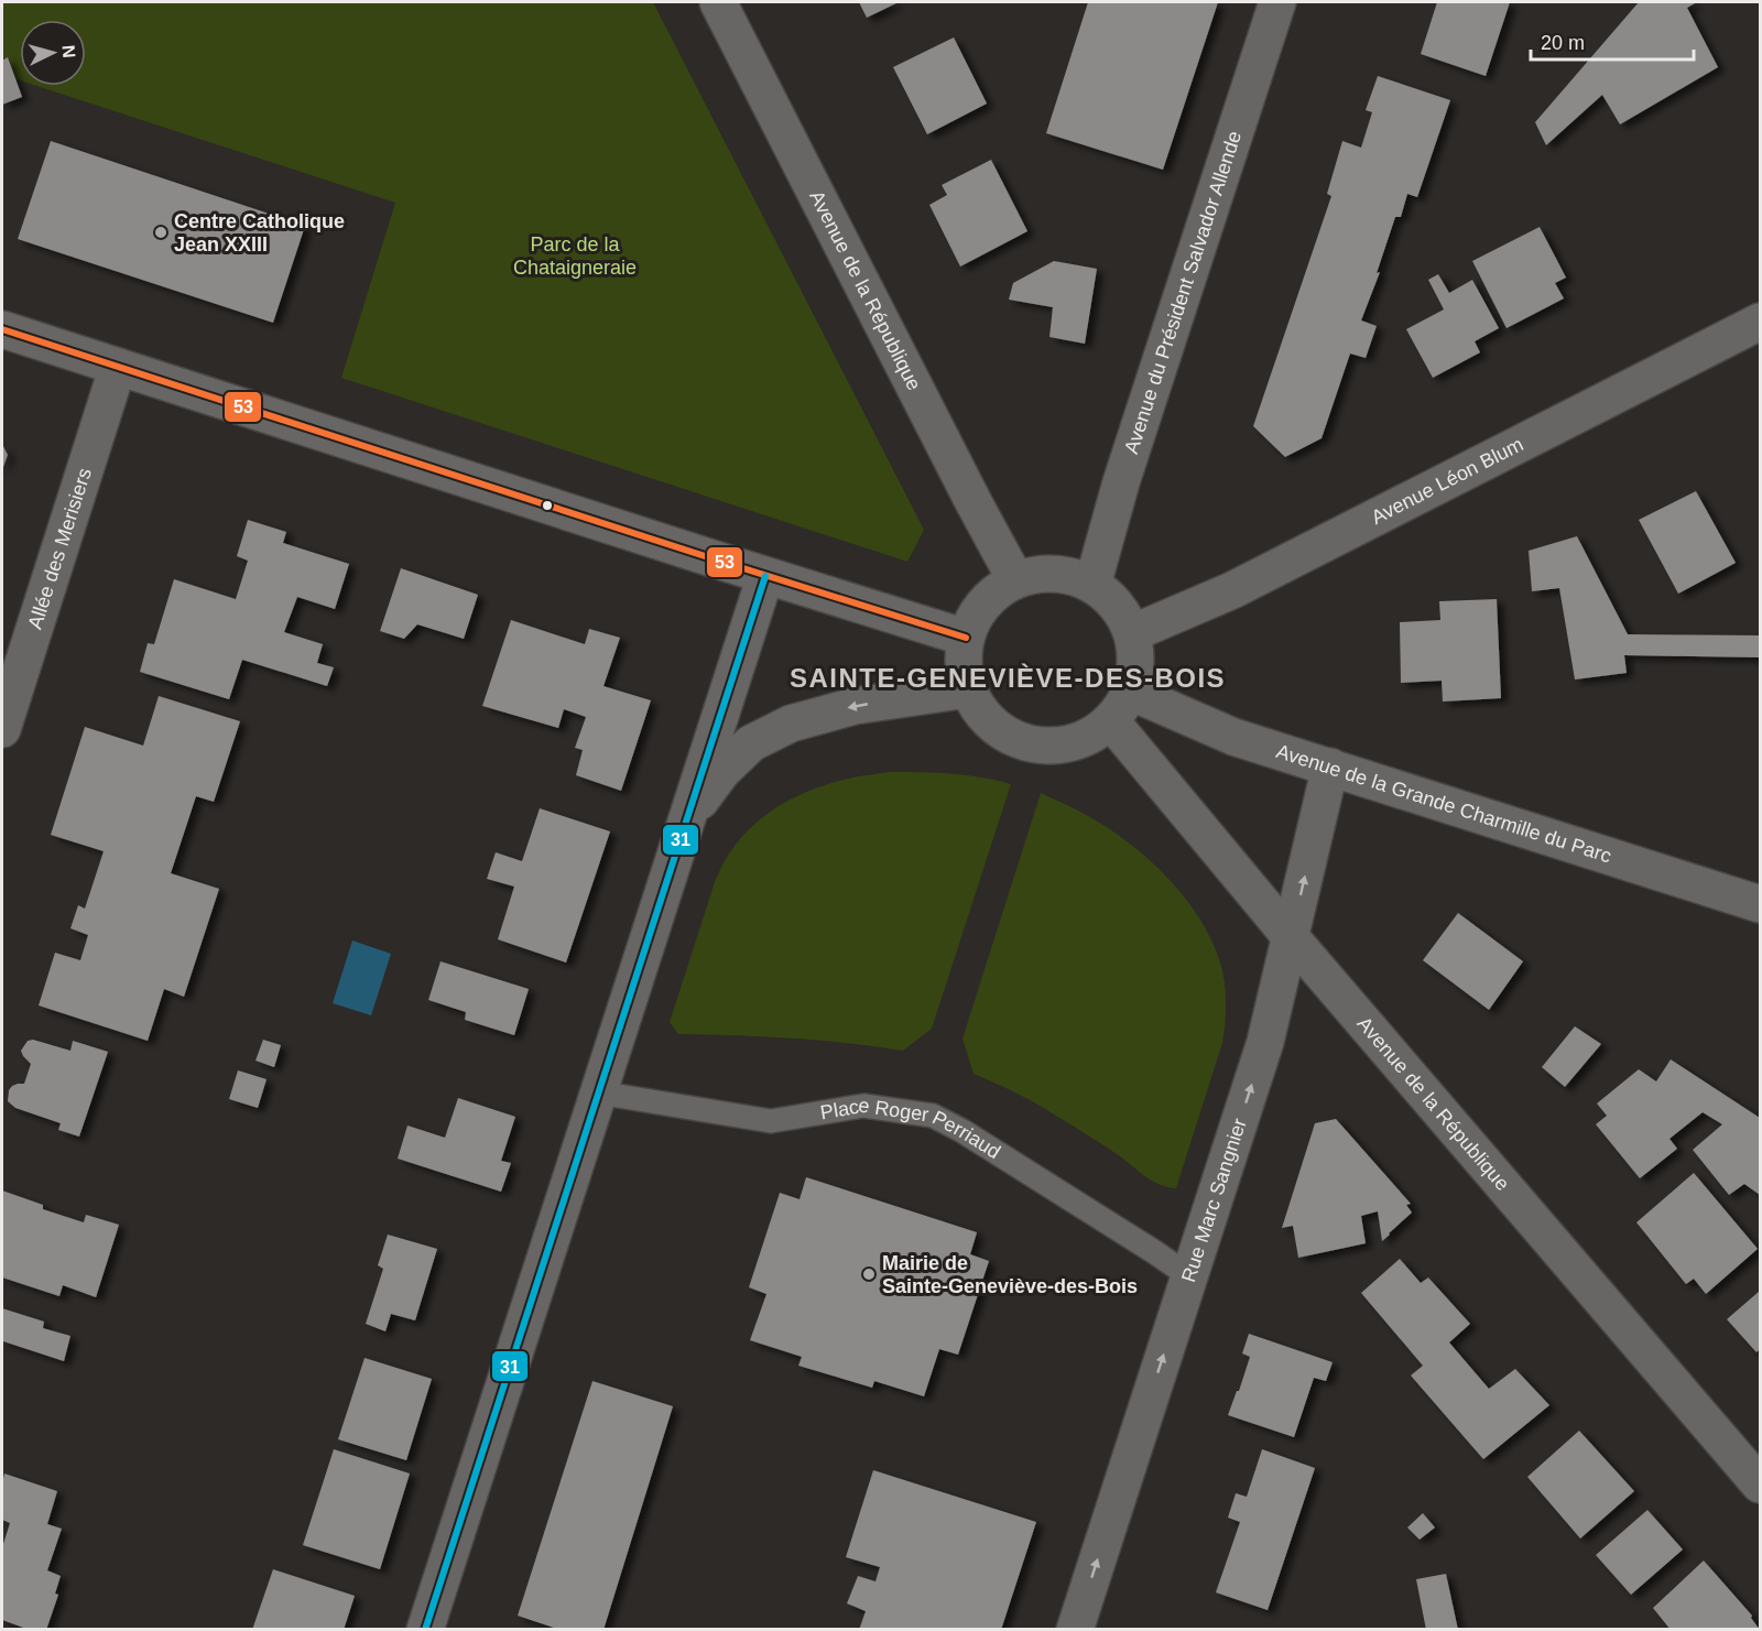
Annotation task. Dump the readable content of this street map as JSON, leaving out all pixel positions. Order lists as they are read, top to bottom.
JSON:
{
  "streets": {
    "street": [
      "Avenue de la République",
      "Avenue du Président Salvador Allende",
      "Avenue Léon Blum",
      "Allée des Merisiers",
      "Avenue de la Grande Charmille du Parc",
      "Rue Marc Sangnier"
    ],
    "lane": ["Place Roger Perriaud"]
  },
  "crossings": [
    ["Avenue de la République", "Avenue du Président Salvador Allende"],
    ["Avenue de la République", "Avenue Léon Blum"],
    ["Avenue de la République", "Avenue de la Grande Charmille du Parc"],
    ["Avenue de la République", "Rue Marc Sangnier"],
    ["Avenue du Président Salvador Allende", "Avenue Léon Blum"],
    ["Avenue du Président Salvador Allende", "Avenue de la Grande Charmille du Parc"],
    ["Avenue Léon Blum", "Avenue de la Grande Charmille du Parc"],
    ["Avenue de la Grande Charmille du Parc", "Rue Marc Sangnier"],
    ["Place Roger Perriaud", "Rue Marc Sangnier"]
  ],
  "one_way": ["Rue Marc Sangnier"],
  "districts": ["SAINTE-GENEVIÈVE-DES-BOIS"],
  "parks": ["Parc de la Chataigneraie"],
  "places": ["Centre Catholique Jean XXIII", "Mairie de Sainte-Geneviève-des-Bois"],
  "lines": ["transit line 53", "transit line 31"],
  "scale_bar": "20 m",
  "north": "right"
}
